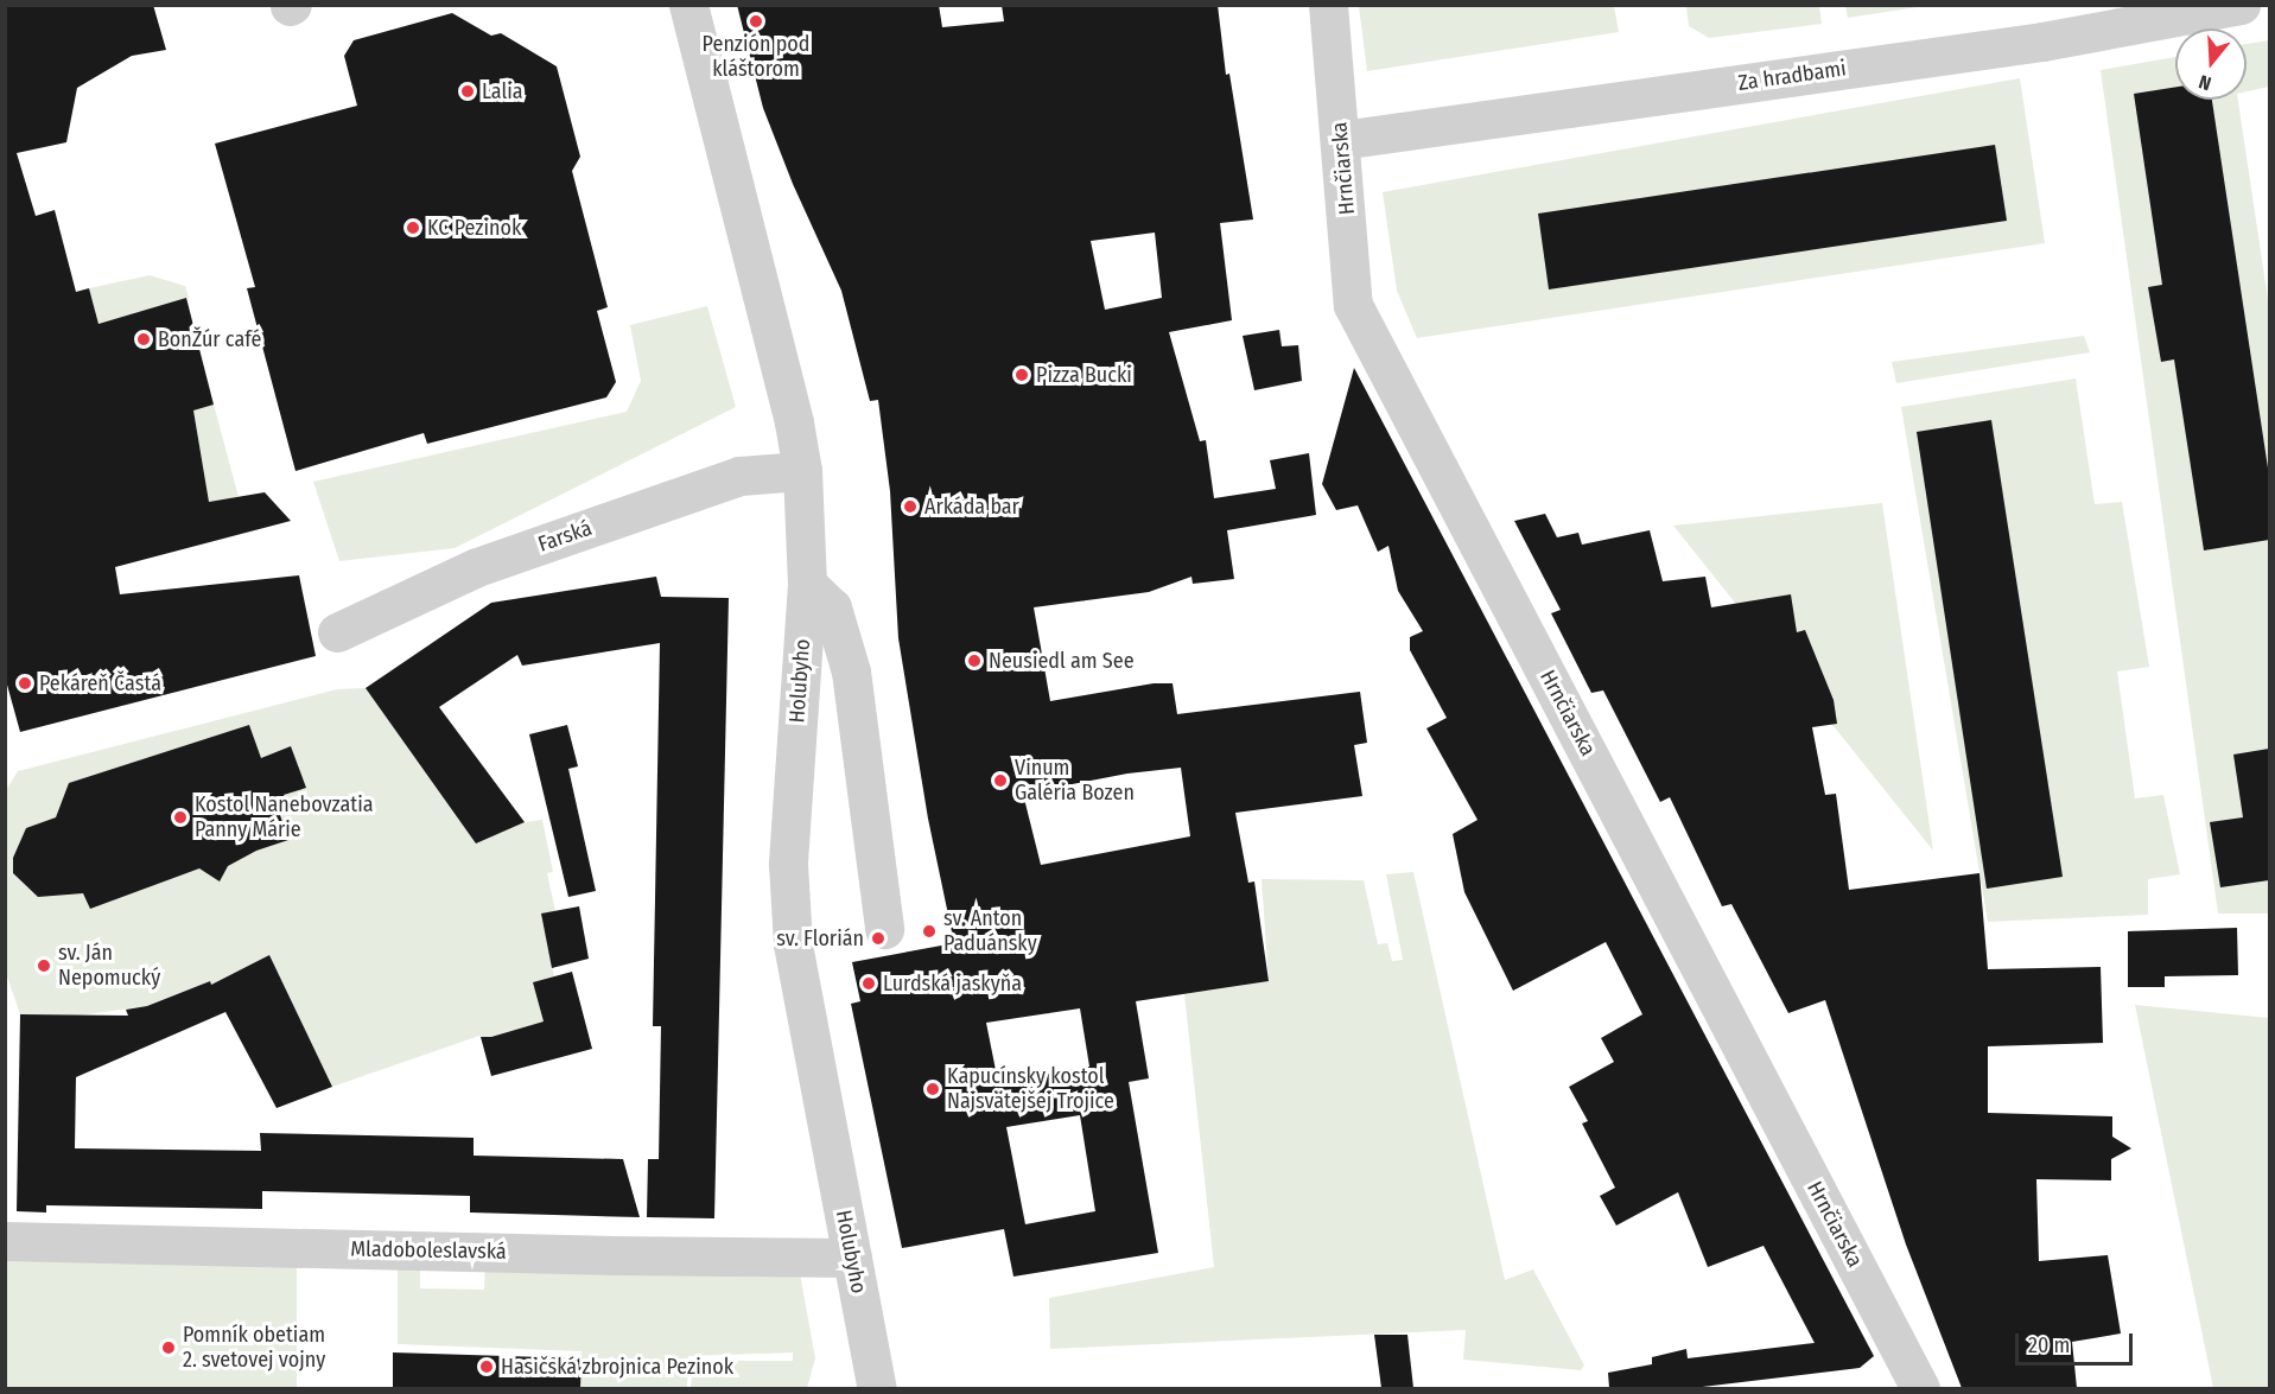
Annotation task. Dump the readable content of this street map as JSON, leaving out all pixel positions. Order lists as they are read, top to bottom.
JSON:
{
  "streets": {
    "street": [
      "Za hradbami",
      "Hrnčiarska",
      "Farská",
      "Holubyho",
      "Mladoboleslavská"
    ]
  },
  "crossings": [
    ["Za hradbami", "Hrnčiarska"],
    ["Farská", "Holubyho"],
    ["Holubyho", "Mladoboleslavská"]
  ],
  "places": [
    "Penzión pod kláštorom",
    "Lalia",
    "KC Pezinok",
    "BonŽúr café",
    "Pizza Bucki",
    "Arkáda bar",
    "Neusiedl am See",
    "Pekáreň Častá",
    "Vinum Galéria Bozen",
    "Kostol Nanebovzatia Panny Márie",
    "sv. Anton Paduánsky",
    "sv. Florián",
    "sv. Ján Nepomucký",
    "Lurdská jaskyňa",
    "Kapucínsky kostol Najsvätejšej Trojice",
    "Pomník obetiam 2. svetovej vojny",
    "Hasičská zbrojnica Pezinok"
  ],
  "scale_bar": "20 m",
  "north": "bottom"
}
